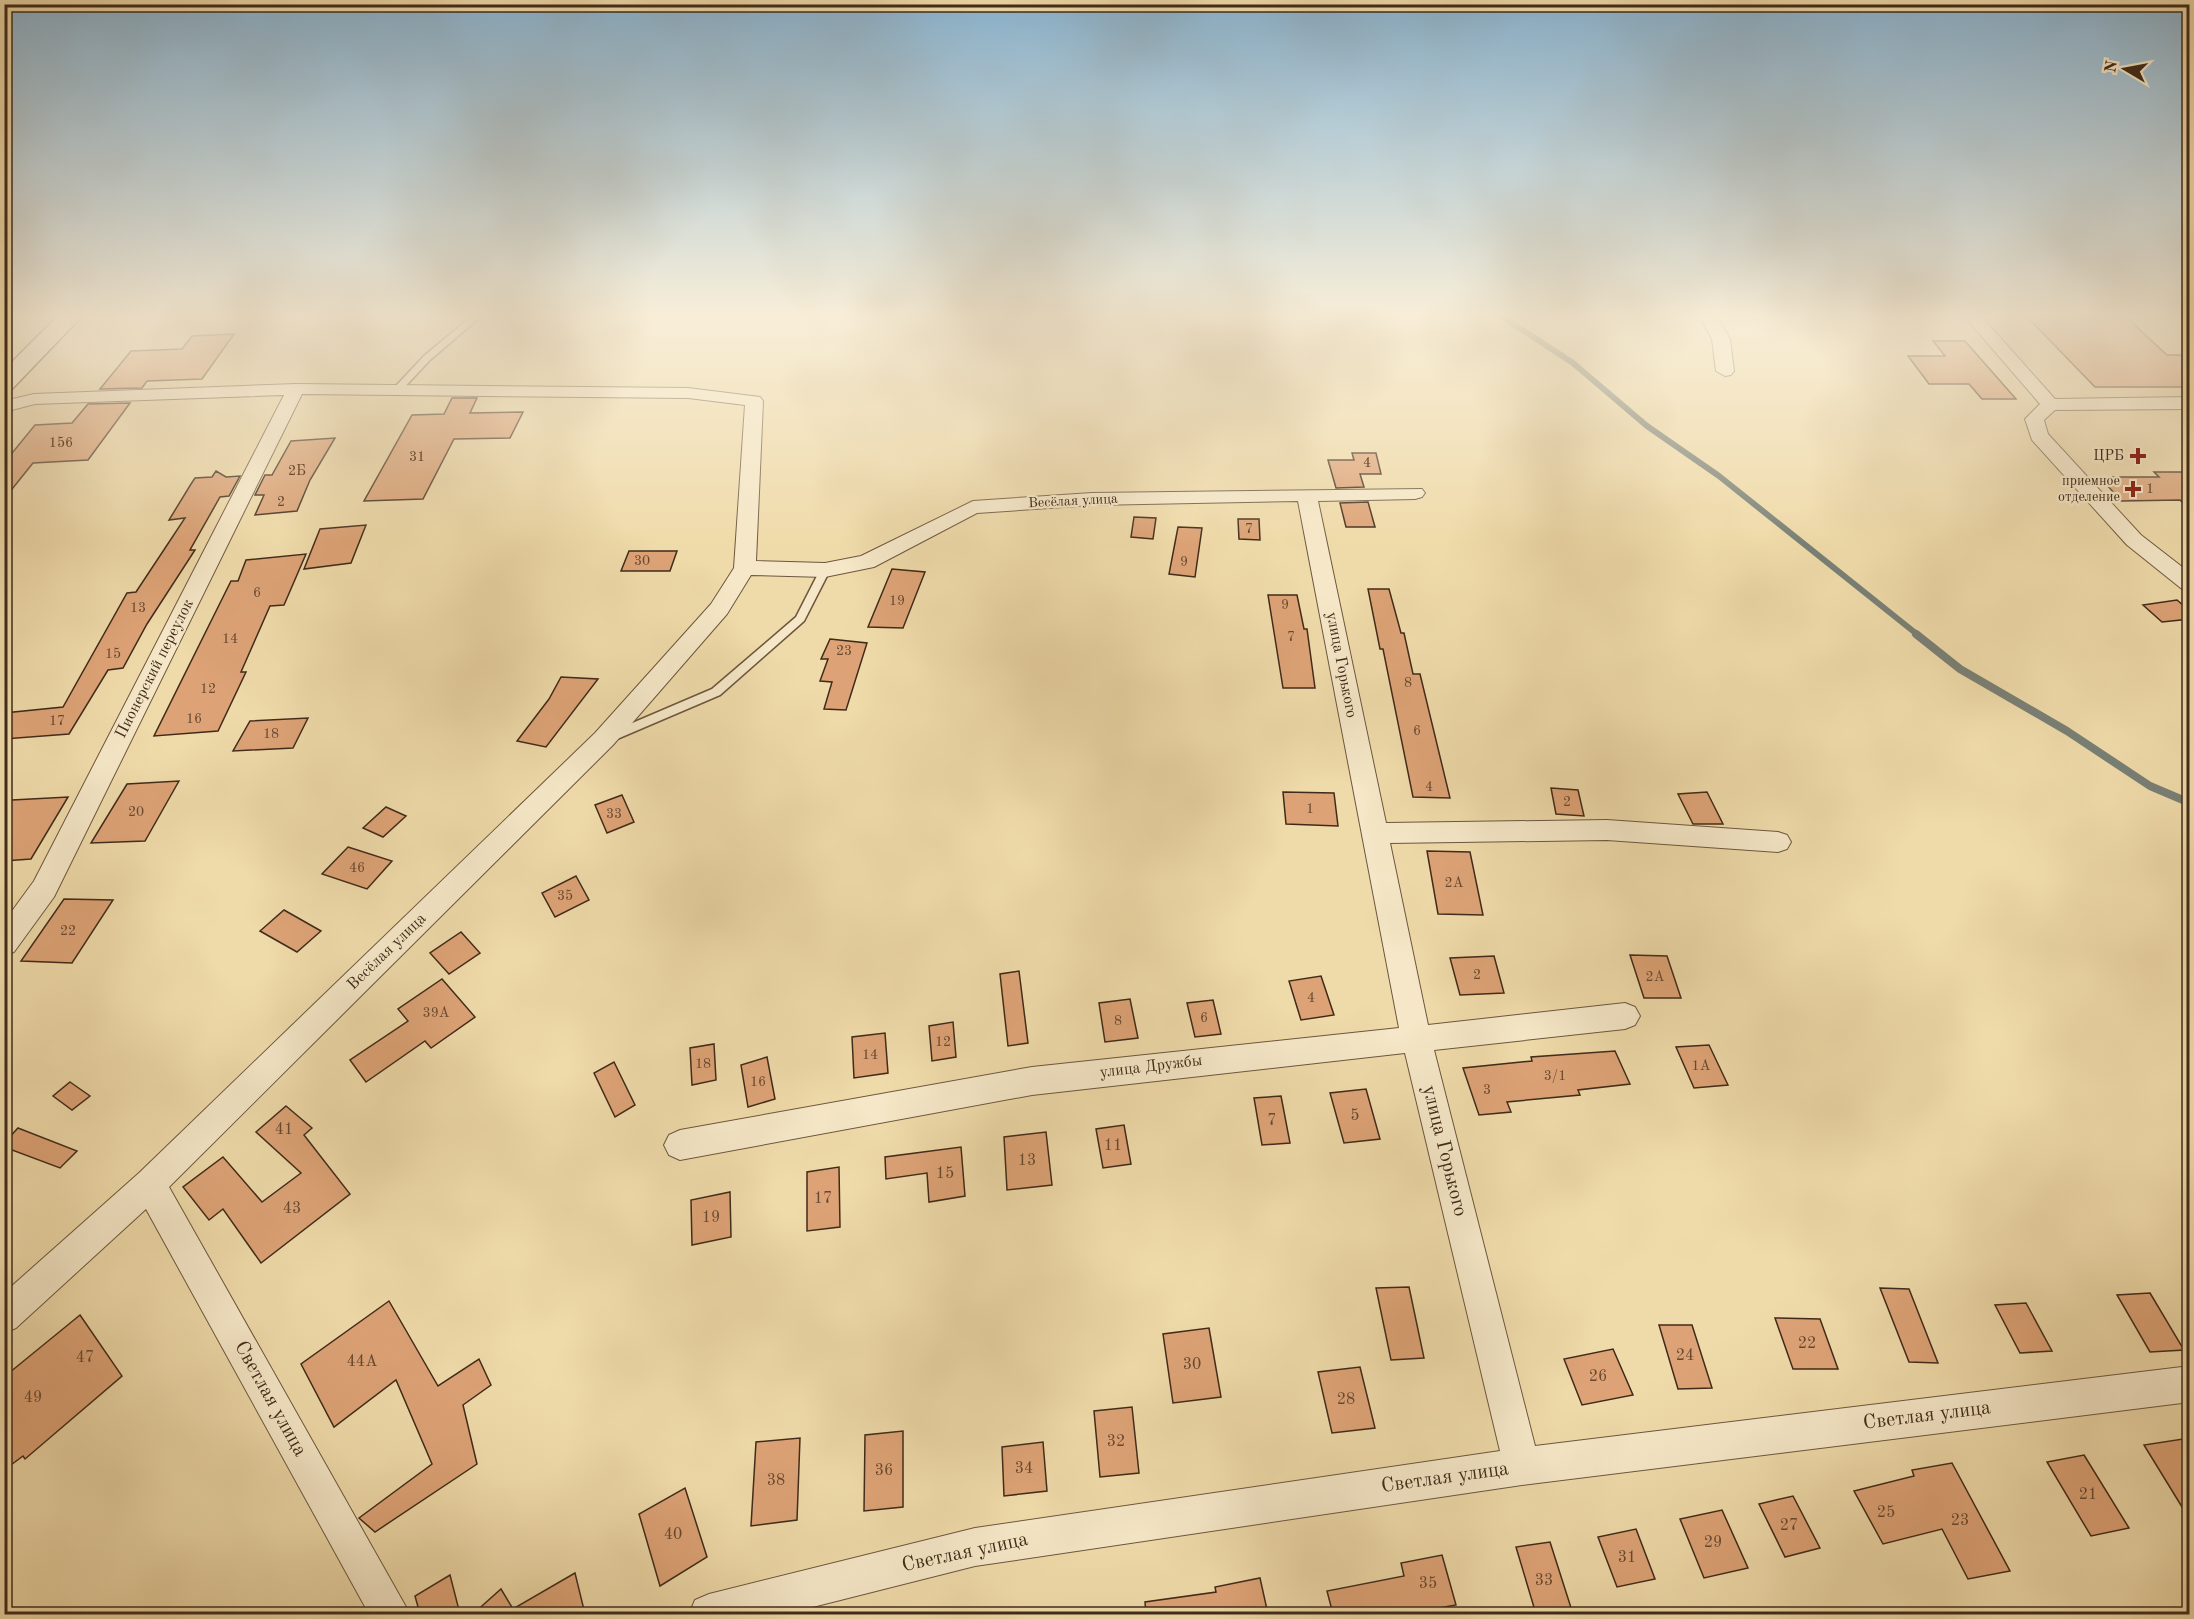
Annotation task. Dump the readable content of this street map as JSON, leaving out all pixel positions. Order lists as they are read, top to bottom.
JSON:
{
  "streets": {
    "street": [
      "Весёлая улица",
      "улица Горького",
      "Пионерский переулок",
      "улица Дружбы",
      "Светлая улица"
    ]
  },
  "crossings": [
    ["Весёлая улица", "улица Горького"],
    ["Весёлая улица", "Светлая улица"],
    ["улица Горького", "улица Дружбы"],
    ["улица Горького", "Светлая улица"]
  ],
  "places": {
    "health": ["ЦРБ", "приемное отделение"]
  },
  "house_numbers": [
    "156",
    "31",
    "4",
    "2Б",
    "1",
    "2",
    "7",
    "30",
    "9",
    "6",
    "19",
    "9",
    "13",
    "7",
    "14",
    "23",
    "15",
    "8",
    "12",
    "16",
    "17",
    "6",
    "18",
    "4",
    "2",
    "1",
    "20",
    "33",
    "46",
    "2А",
    "35",
    "22",
    "2",
    "2А",
    "4",
    "39А",
    "6",
    "8",
    "12",
    "14",
    "18",
    "1А",
    "3/1",
    "16",
    "3",
    "5",
    "7",
    "41",
    "11",
    "13",
    "15",
    "17",
    "43",
    "19",
    "22",
    "24",
    "47",
    "44А",
    "30",
    "26",
    "49",
    "28",
    "32",
    "34",
    "36",
    "38",
    "21",
    "25",
    "23",
    "27",
    "40",
    "29",
    "31",
    "33",
    "35"
  ],
  "north": "left"
}
